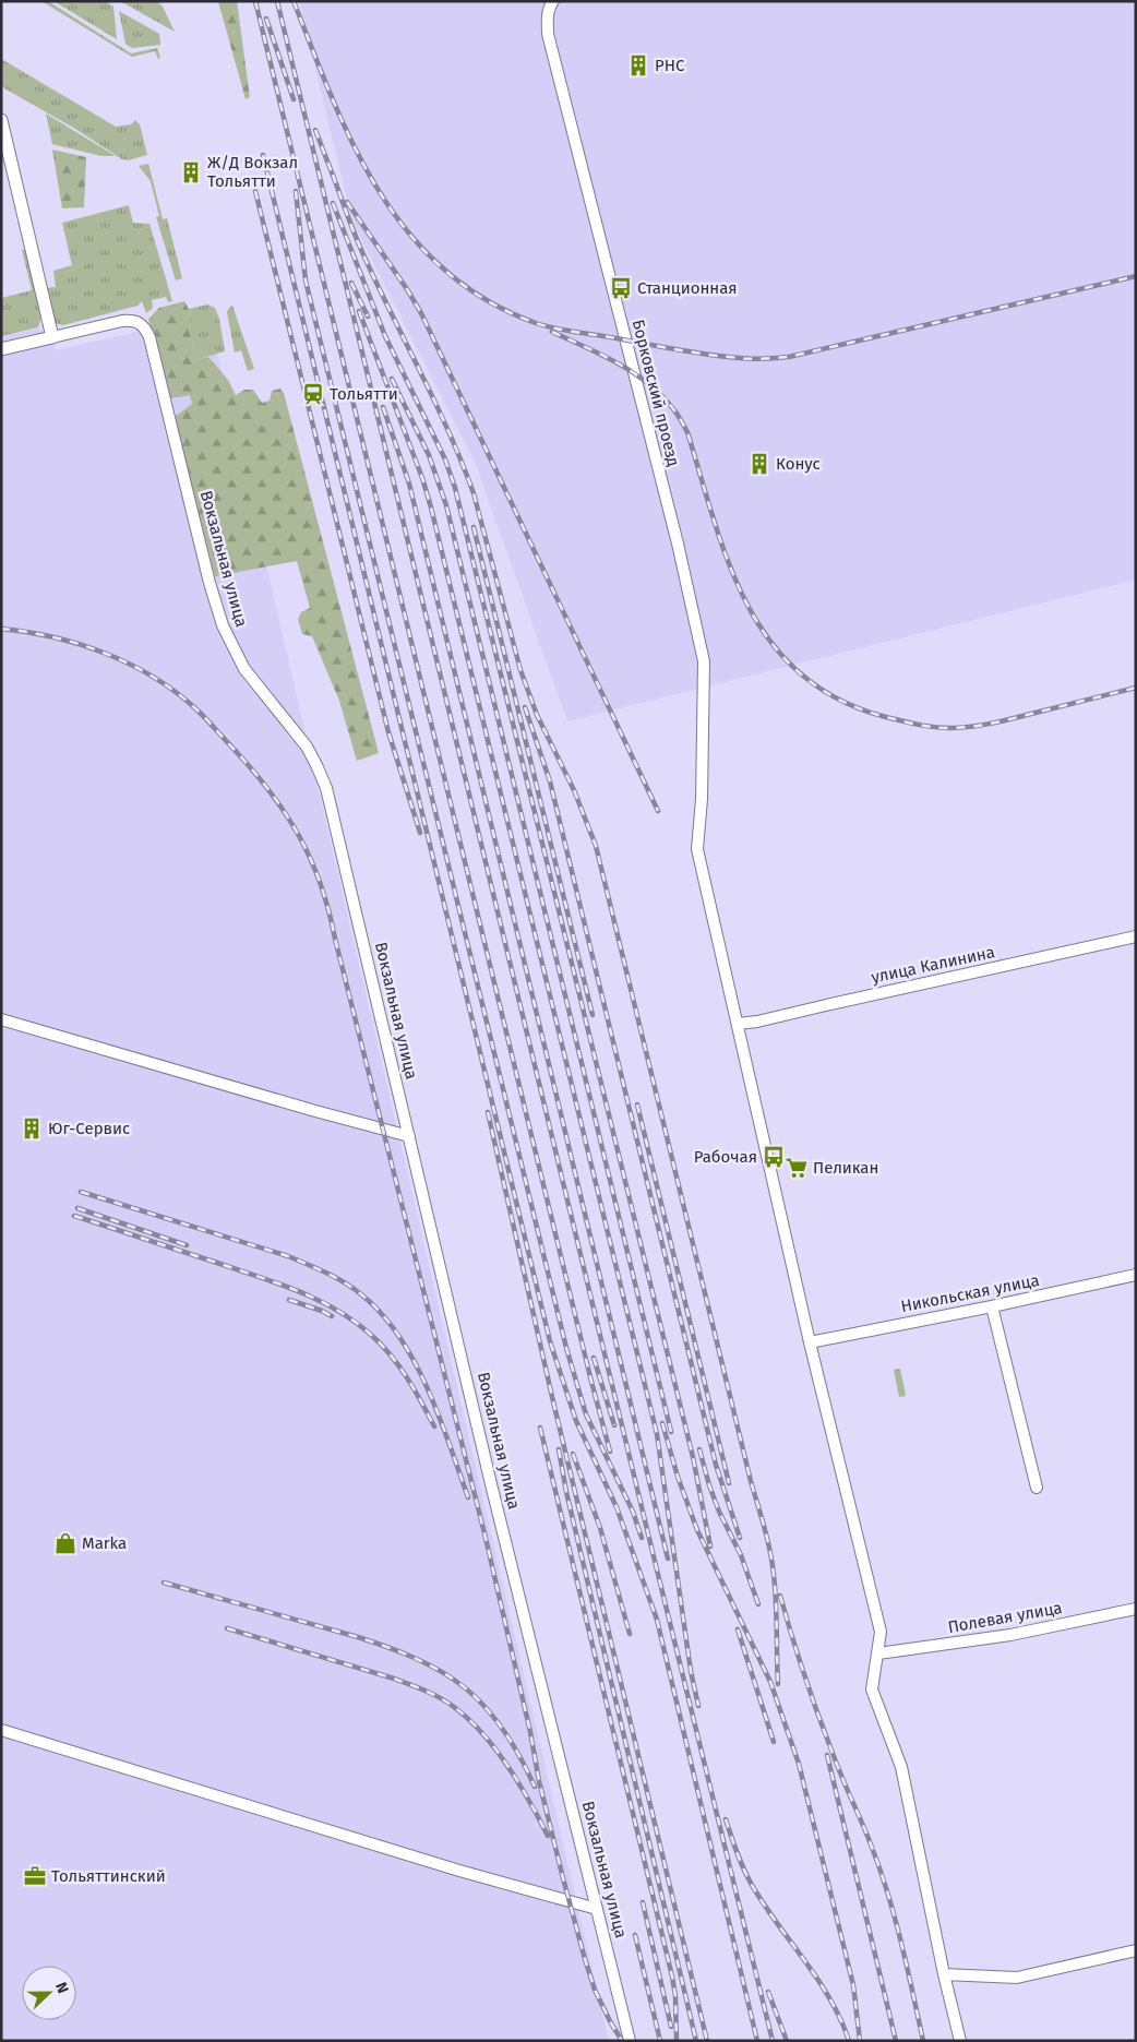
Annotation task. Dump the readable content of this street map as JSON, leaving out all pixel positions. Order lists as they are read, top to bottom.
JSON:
{
  "streets": {
    "street": [
      "Борковский проезд",
      "Вокзальная улица",
      "улица Калинина",
      "Никольская улица",
      "Полевая улица"
    ]
  },
  "crossings": [
    ["Борковский проезд", "улица Калинина"]
  ],
  "places": {
    "building": [
      "РНС",
      "Ж/Д Вокзал Тольятти",
      "Конус",
      "Юг-Сервис"
    ],
    "bus stop": ["Станционная", "Рабочая"],
    "station": ["Тольятти"],
    "supermarket": ["Пеликан"],
    "shop": ["Marka"],
    "office": ["Тольяттинский"]
  },
  "north": "right"
}
